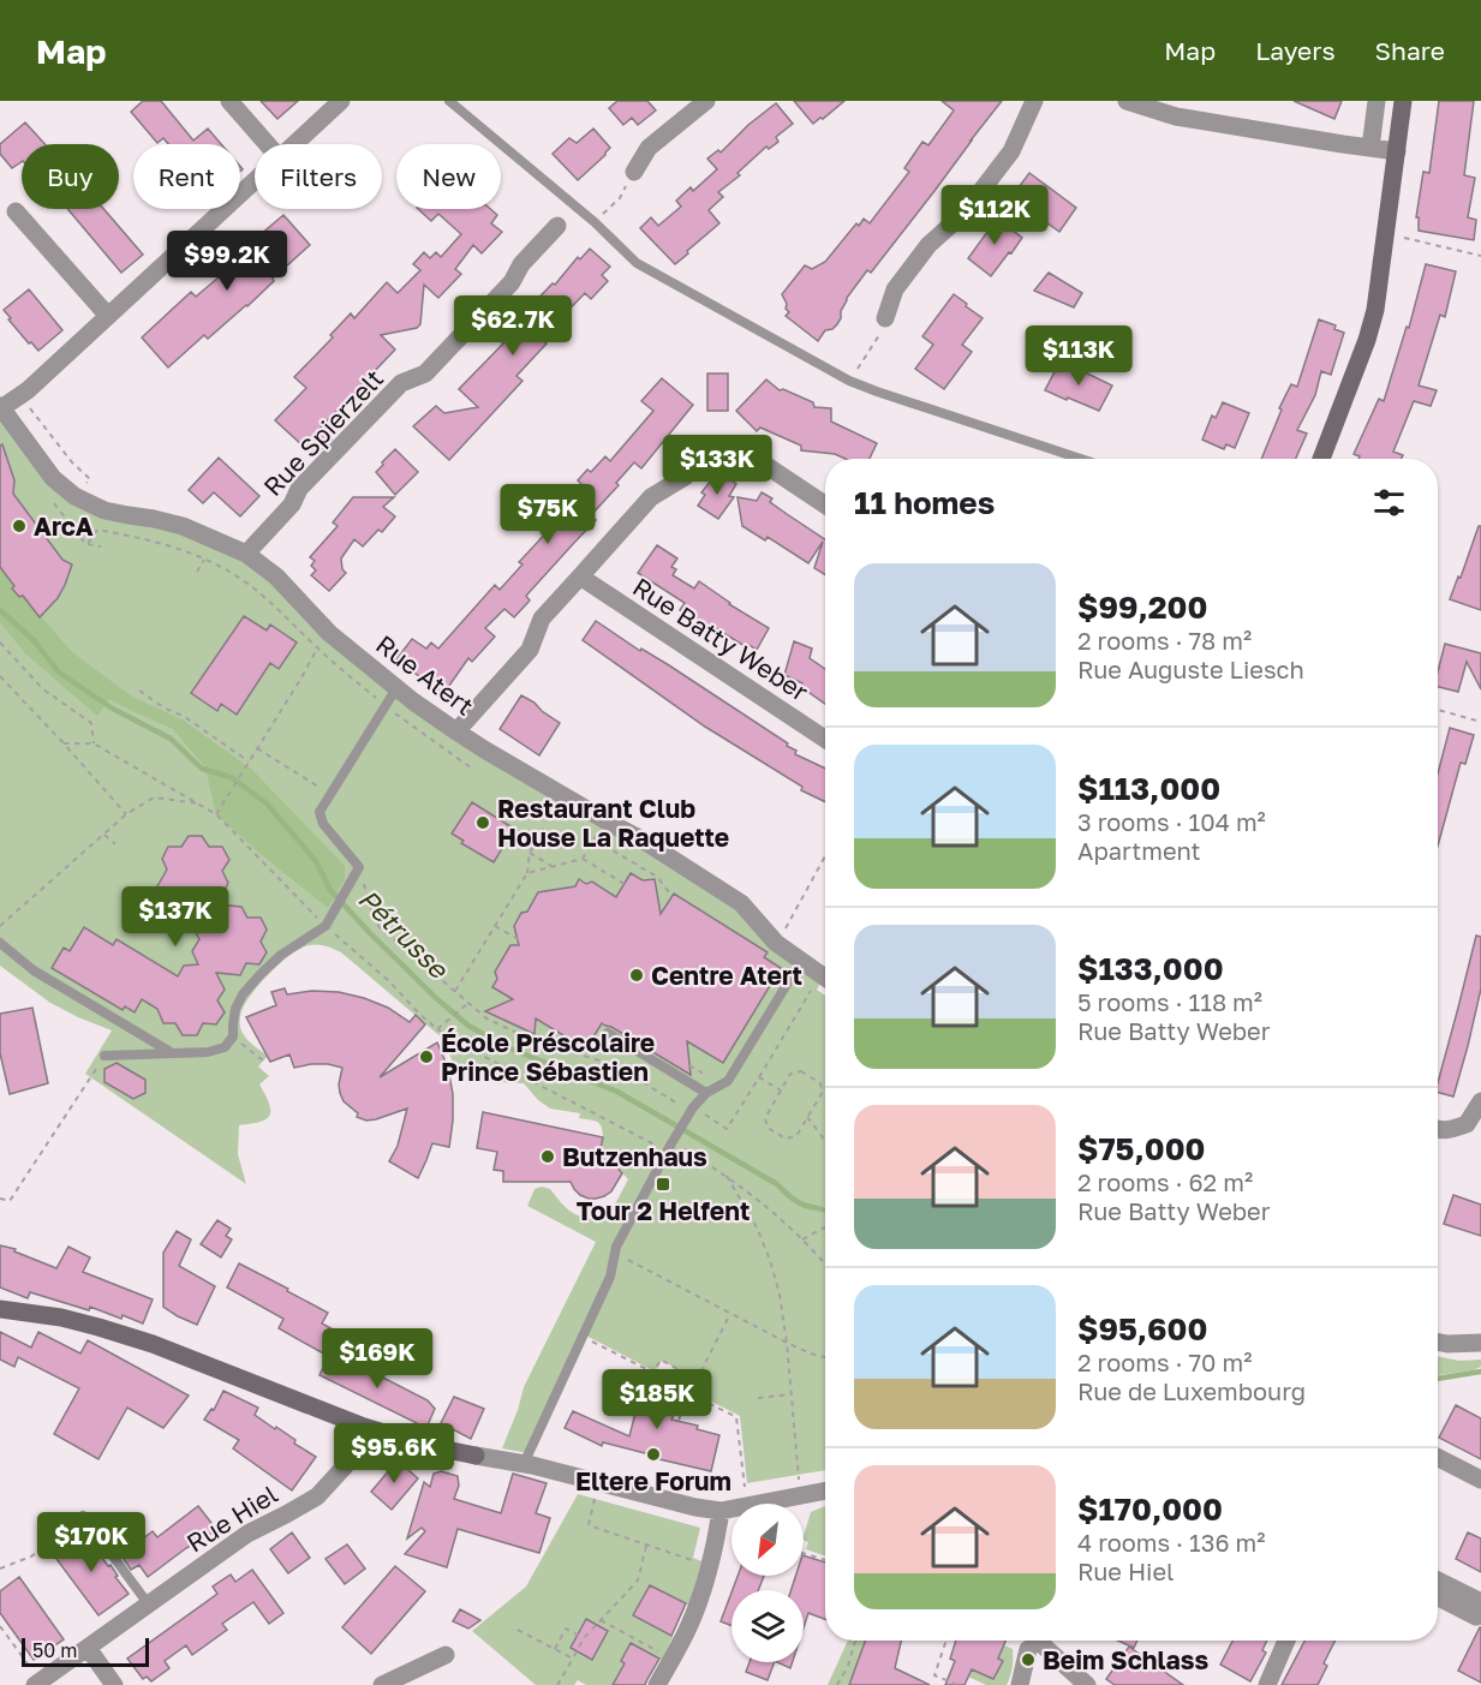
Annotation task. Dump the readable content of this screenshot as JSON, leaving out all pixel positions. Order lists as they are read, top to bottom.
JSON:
{
  "streets": {
    "street": [
      "Rue Spierzelt",
      "Rue Batty Weber",
      "Rue Atert",
      "Rue Hiel"
    ]
  },
  "crossings": [
    ["Rue Spierzelt", "Rue Atert"]
  ],
  "water": ["Pétrusse"],
  "places": {
    "other": [
      "ArcA",
      "Restaurant Club House La Raquette",
      "Centre Atert",
      "École Préscolaire Prince Sébastien",
      "Butzenhaus",
      "Eltere Forum",
      "Beim Schlass"
    ],
    "transit": ["Tour 2 Helfent"]
  },
  "scale_bar": "50 m",
  "north": "bottom left",
  "page": {
    "header": "Map",
    "nav": ["Map", "Layers", "Share"],
    "chip": [
      "Buy",
      "Rent",
      "Filters",
      "New"
    ],
    "price": [
      "$112K",
      "$99.2K",
      "$62.7K",
      "$113K",
      "$133K",
      "$75K",
      "$137K",
      "$169K",
      "$185K",
      "$95.6K",
      "$170K"
    ],
    "heading": "11 homes",
    "list": [
      {
        "name": "$99,200",
        "note": "2 rooms · 78 m² · Rue Auguste Liesch"
      },
      {
        "name": "$113,000",
        "note": "3 rooms · 104 m² · Apartment"
      },
      {
        "name": "$133,000",
        "note": "5 rooms · 118 m² · Rue Batty Weber"
      },
      {
        "name": "$75,000",
        "note": "2 rooms · 62 m² · Rue Batty Weber"
      },
      {
        "name": "$95,600",
        "note": "2 rooms · 70 m² · Rue de Luxembourg"
      },
      {
        "name": "$170,000",
        "note": "4 rooms · 136 m² · Rue Hiel"
      }
    ],
    "scale": "50 m"
  }
}
